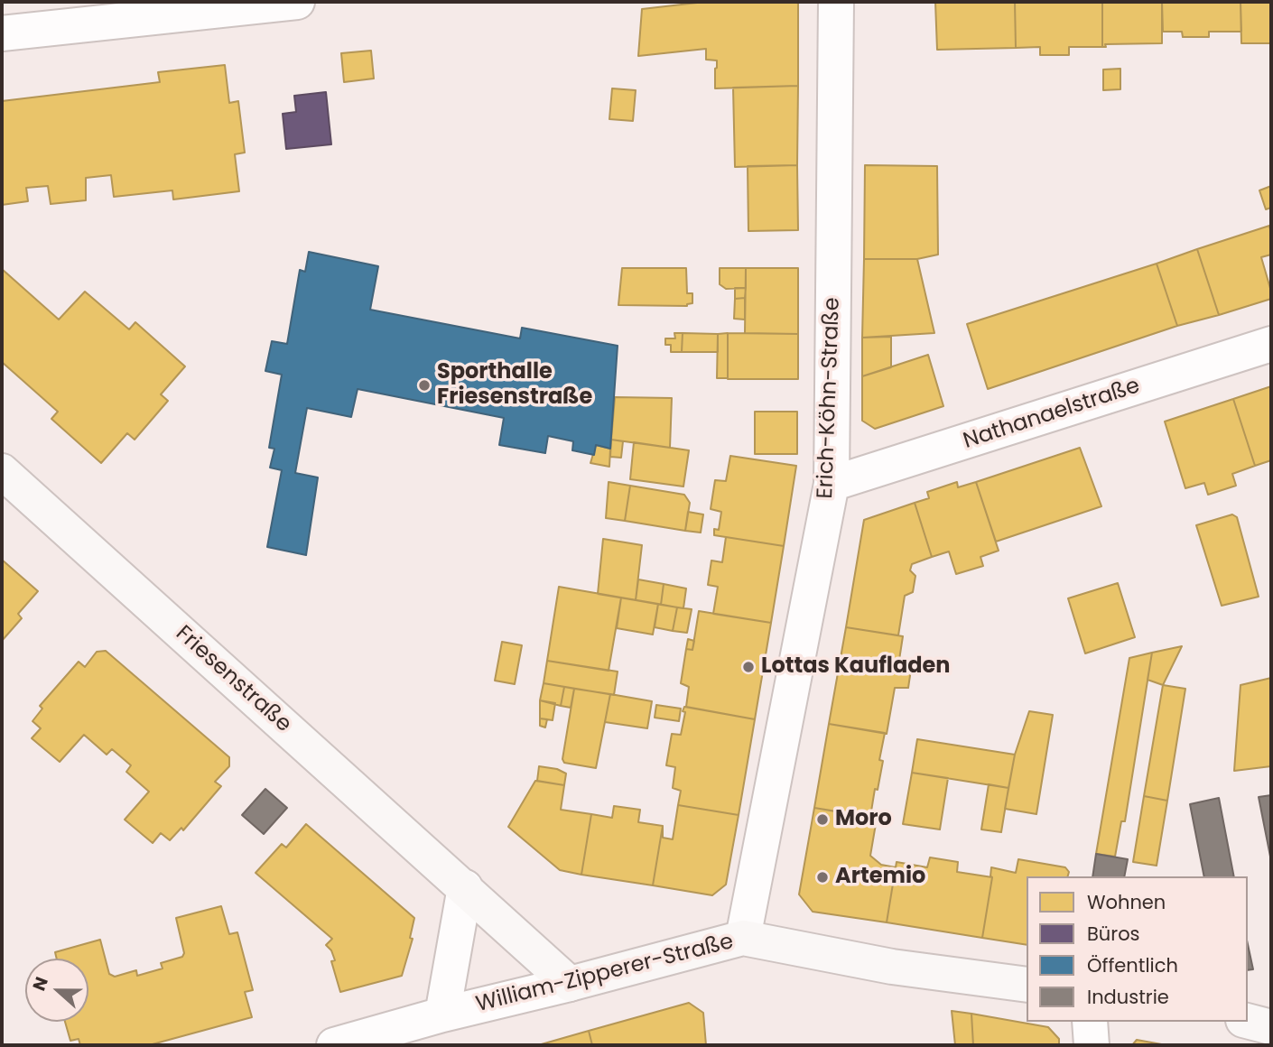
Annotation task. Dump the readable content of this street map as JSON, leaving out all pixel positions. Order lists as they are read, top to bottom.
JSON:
{
  "streets": {
    "street": [
      "Erich-Köhn-Straße",
      "Nathanaelstraße",
      "Friesenstraße",
      "William-Zipperer-Straße"
    ]
  },
  "crossings": [
    ["Erich-Köhn-Straße", "Nathanaelstraße"],
    ["Erich-Köhn-Straße", "William-Zipperer-Straße"],
    ["Friesenstraße", "William-Zipperer-Straße"]
  ],
  "places": [
    "Sporthalle Friesenstraße",
    "Lottas Kaufladen",
    "Moro",
    "Artemio"
  ],
  "legend": [
    "Wohnen",
    "Büros",
    "Öffentlich",
    "Industrie"
  ],
  "north": "left"
}
